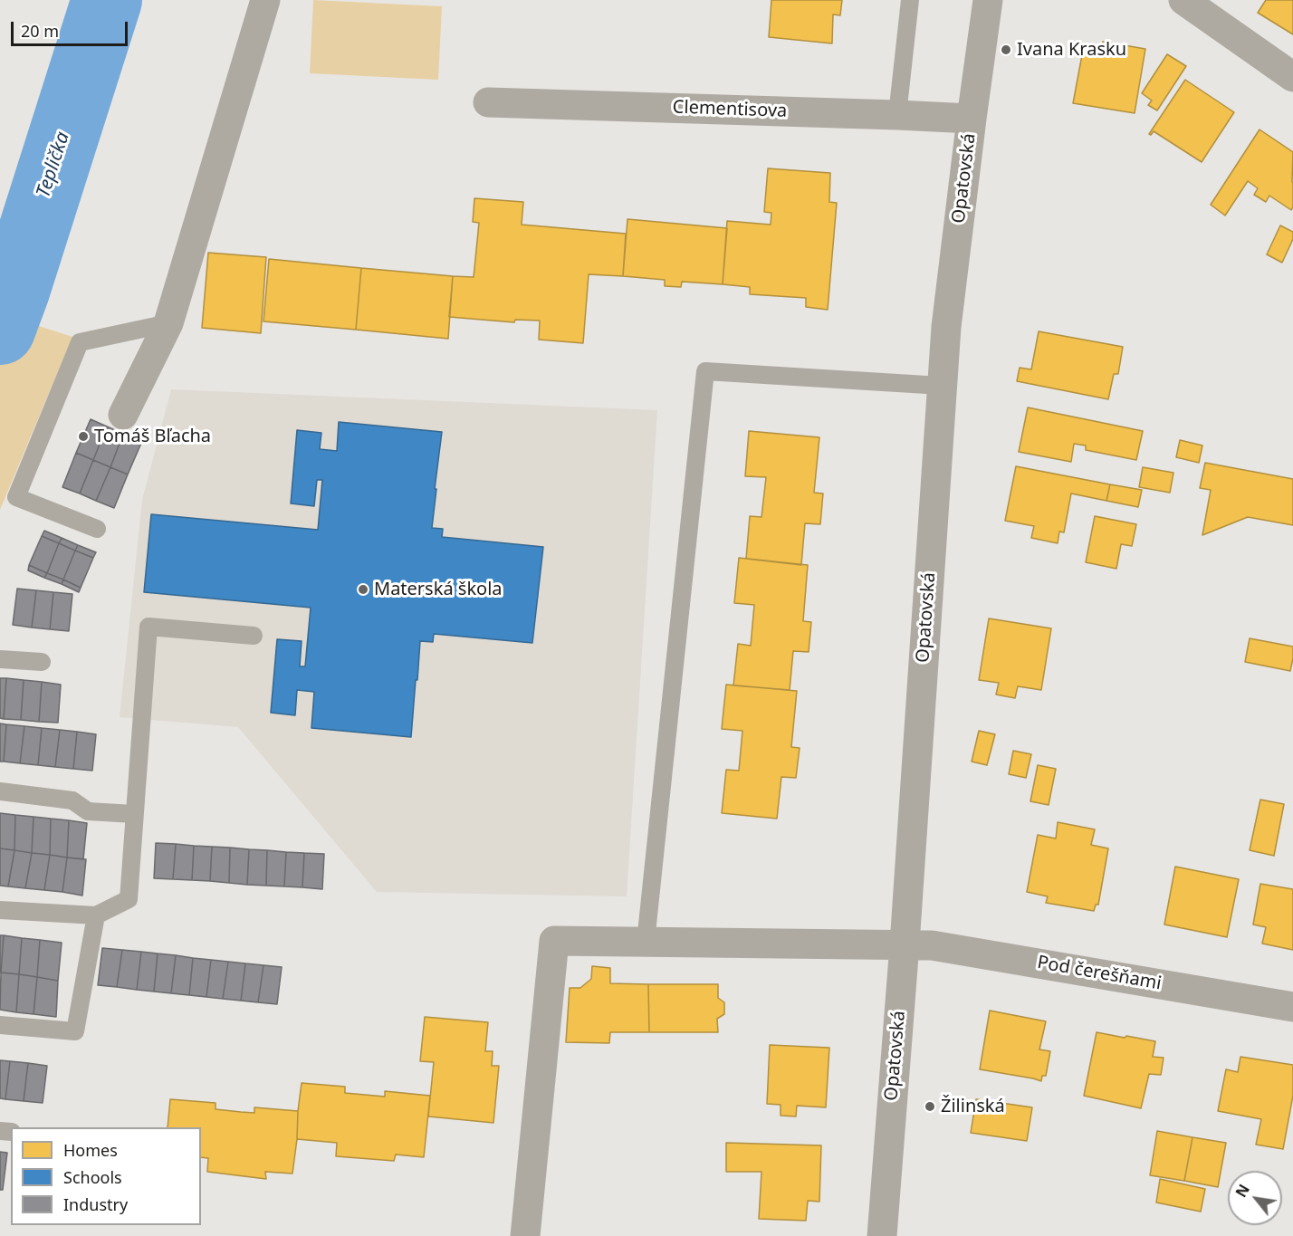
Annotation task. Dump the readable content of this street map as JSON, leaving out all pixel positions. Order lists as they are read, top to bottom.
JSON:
{
  "streets": {
    "street": ["Clementisova", "Opatovská", "Pod čerešňami"]
  },
  "crossings": [
    ["Clementisova", "Opatovská"],
    ["Opatovská", "Pod čerešňami"]
  ],
  "water": ["Teplička"],
  "places": [
    "Ivana Krasku",
    "Tomáš Bľacha",
    "Materská škola",
    "Žilinská"
  ],
  "legend": ["Homes", "Schools", "Industry"],
  "scale_bar": "20 m",
  "north": "top left"
}
